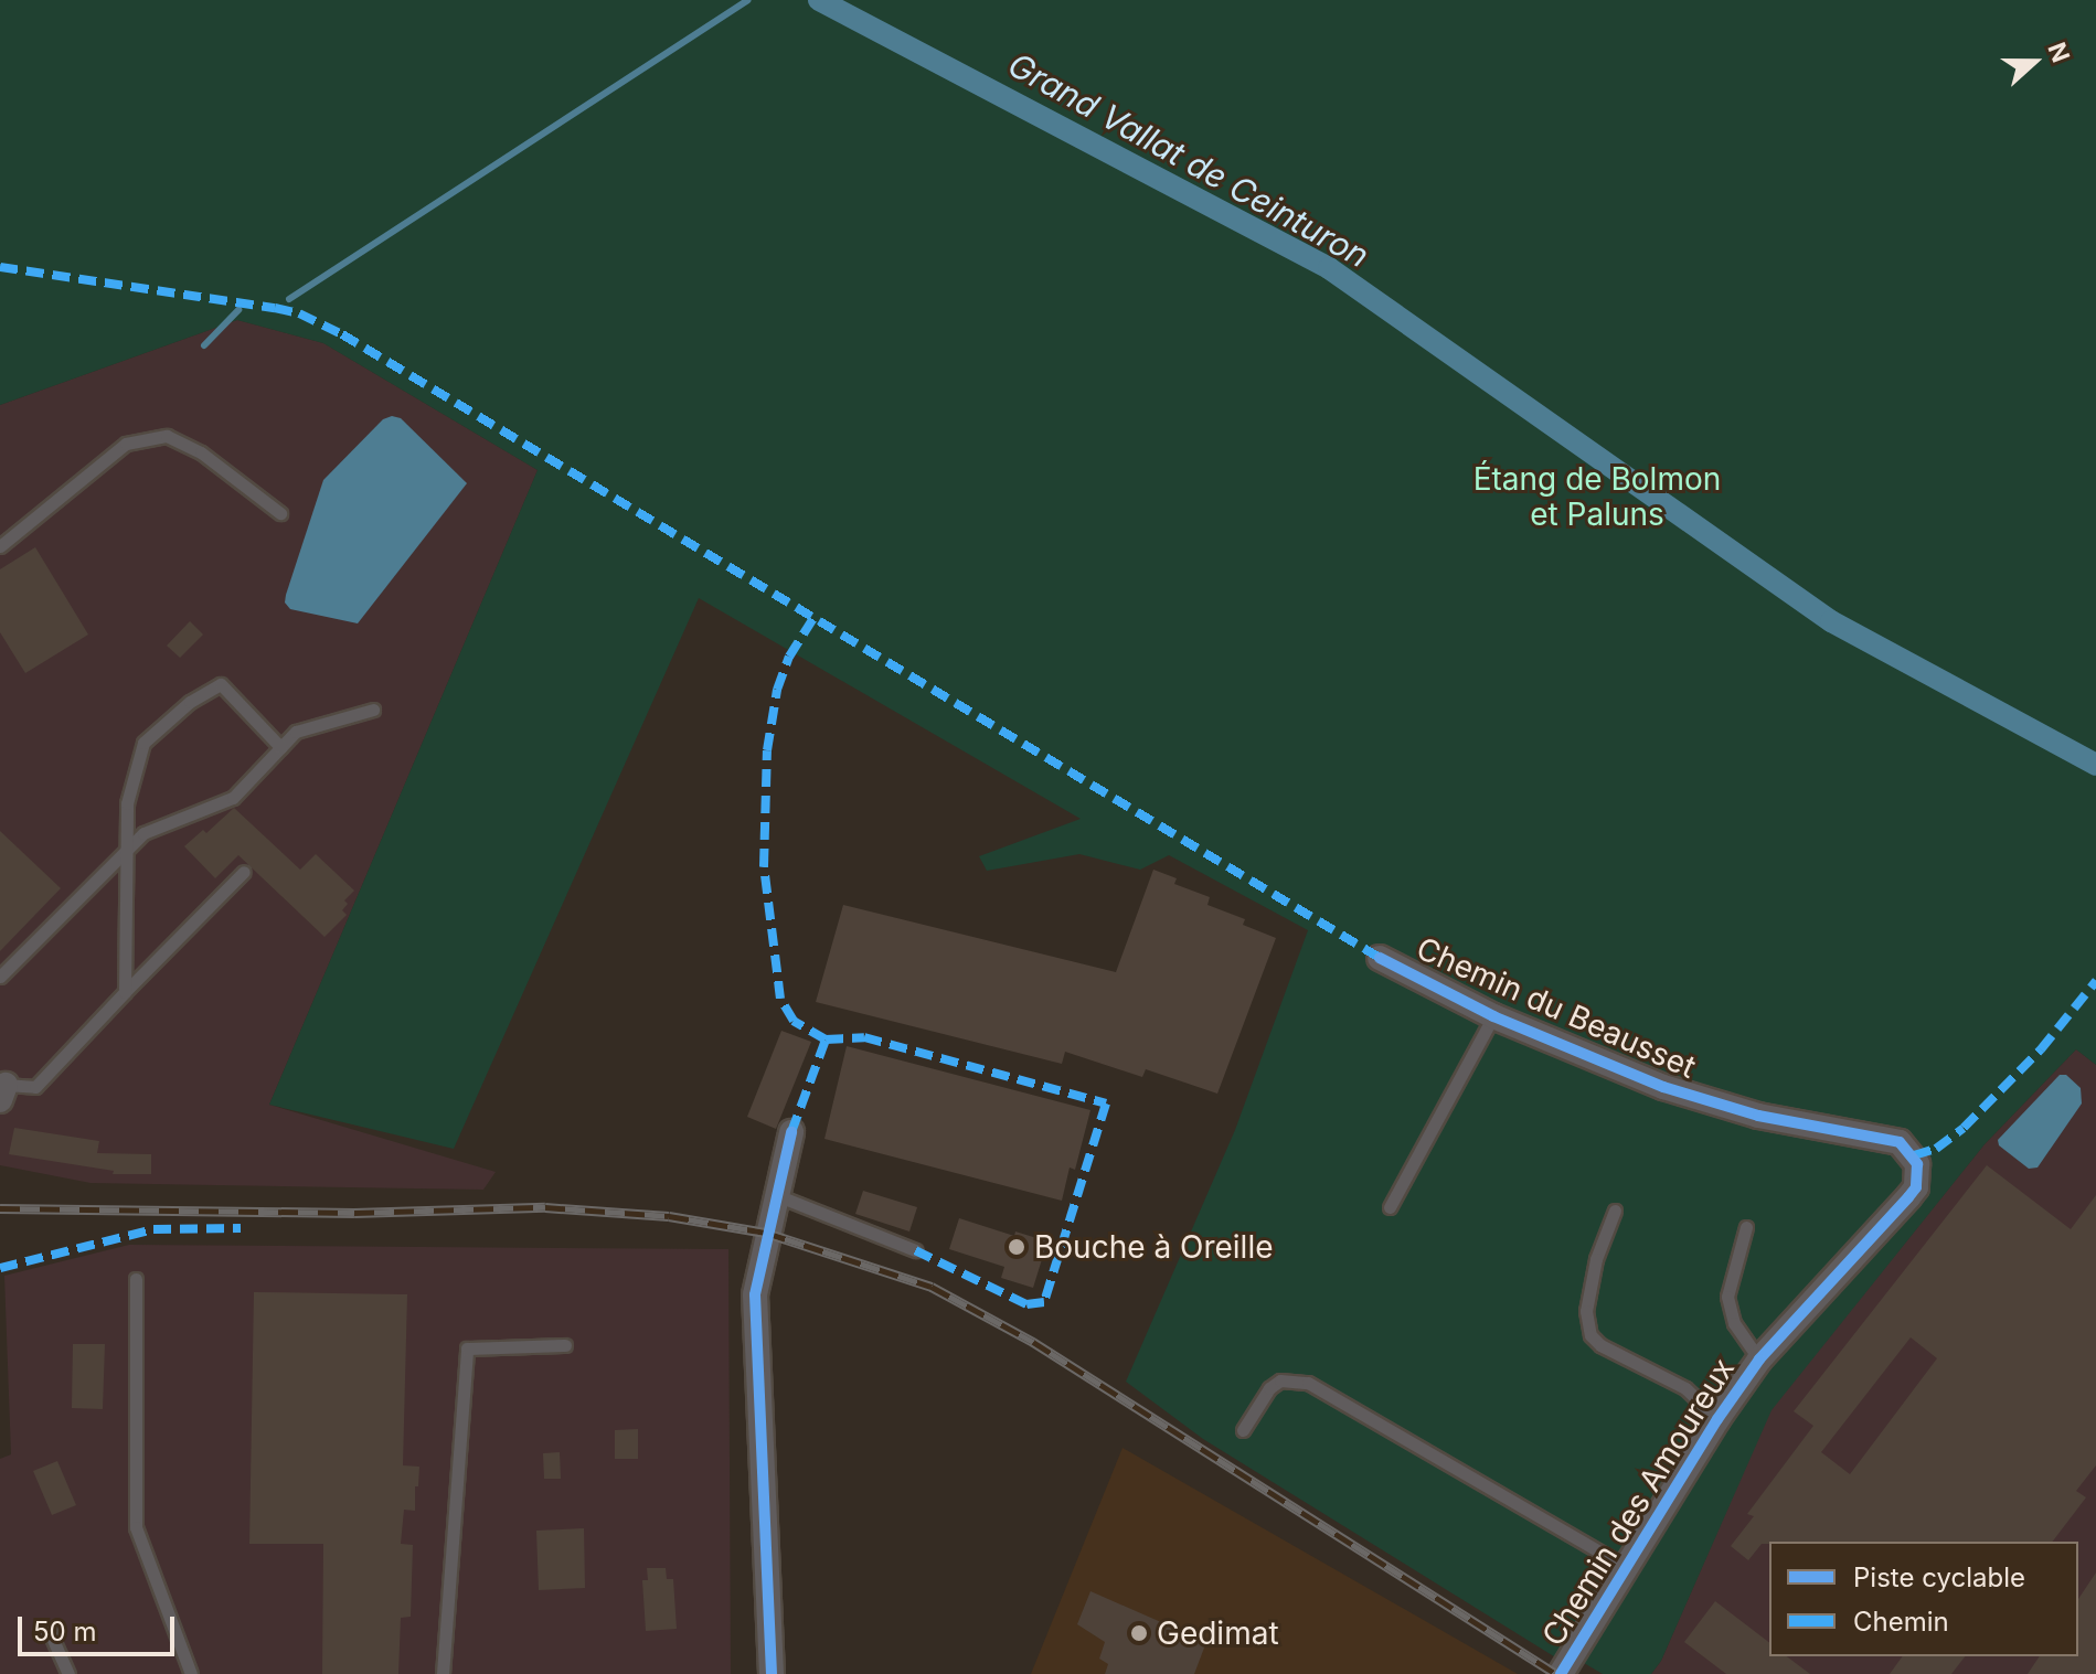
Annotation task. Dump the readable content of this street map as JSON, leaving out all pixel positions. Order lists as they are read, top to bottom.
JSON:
{
  "streets": {
    "street": ["Chemin du Beausset", "Chemin des Amoureux"]
  },
  "crossings": [
    ["Chemin du Beausset", "Chemin des Amoureux"]
  ],
  "water": ["Grand Vallat de Ceinturon"],
  "parks": ["Étang de Bolmon et Paluns"],
  "places": ["Bouche à Oreille", "Gedimat"],
  "legend": ["Piste cyclable", "Chemin"],
  "scale_bar": "50 m",
  "north": "right"
}
